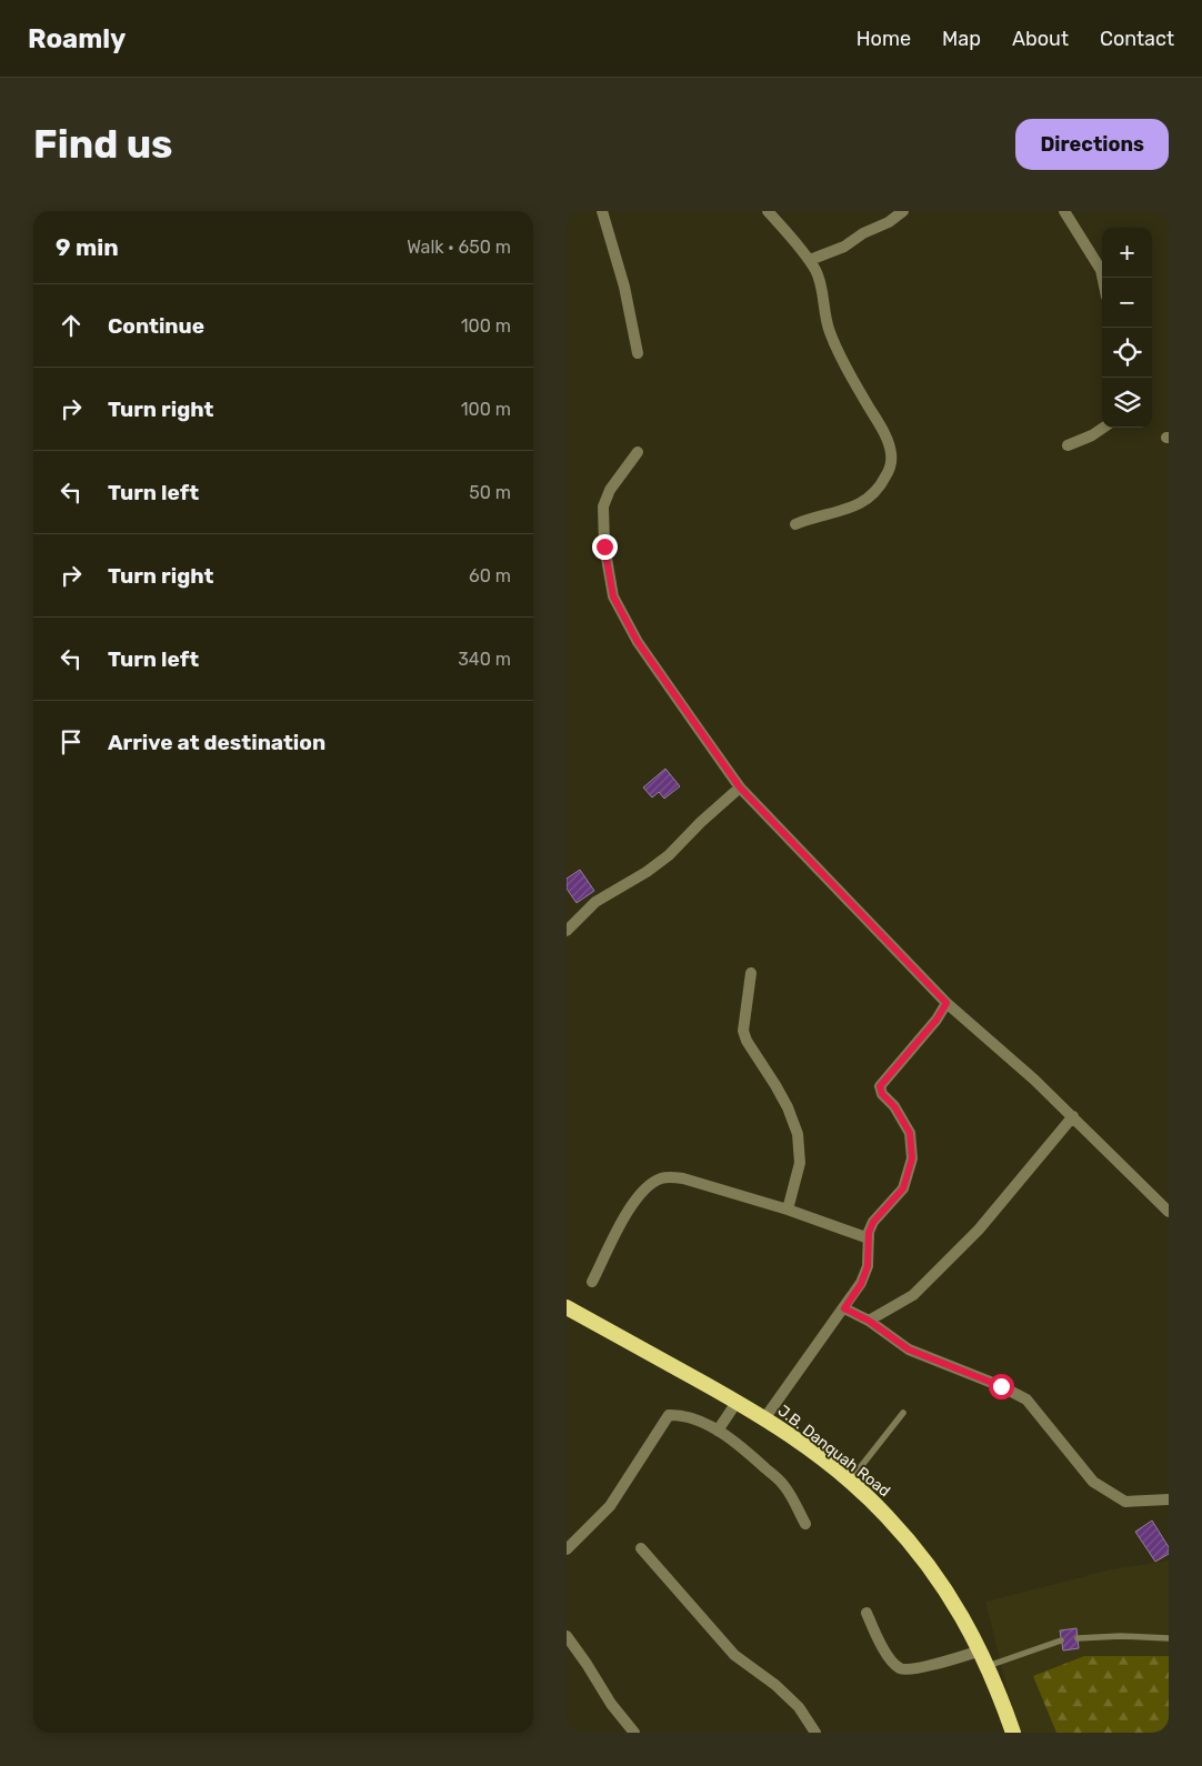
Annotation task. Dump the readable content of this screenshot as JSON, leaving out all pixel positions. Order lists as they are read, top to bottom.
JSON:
{
  "streets": {
    "highway": ["J.B. Danquah Road"]
  },
  "page": {
    "header": "Roamly",
    "nav": [
      "Home",
      "Map",
      "About",
      "Contact"
    ],
    "buttons": "Directions",
    "title": "Find us",
    "heading": ["9 min", "Walk · 650 m"],
    "map_buttons": ["+", "−"],
    "list": [
      ["Continue", "100 m"],
      ["Turn right", "100 m"],
      ["Turn left", "50 m"],
      ["Turn right", "60 m"],
      ["Turn left", "340 m"],
      "Arrive at destination"
    ]
  }
}
